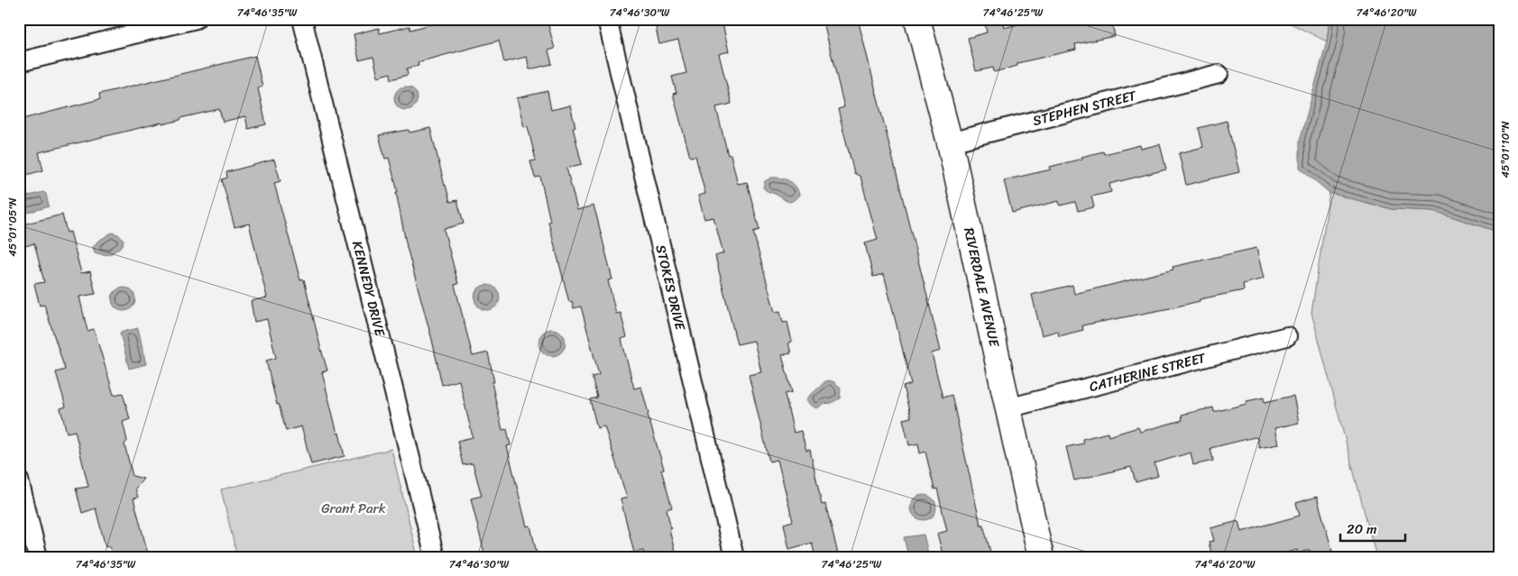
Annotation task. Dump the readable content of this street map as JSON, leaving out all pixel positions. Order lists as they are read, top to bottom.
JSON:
{
  "streets": {
    "street": [
      "STEPHEN STREET",
      "KENNEDY DRIVE",
      "STOKES DRIVE",
      "RIVERDALE AVENUE",
      "CATHERINE STREET"
    ]
  },
  "crossings": [
    ["STEPHEN STREET", "RIVERDALE AVENUE"],
    ["RIVERDALE AVENUE", "CATHERINE STREET"]
  ],
  "parks": ["Grant Park"],
  "scale_bar": "20 m",
  "coordinates": [
    "74°46'35\"W",
    "74°46'30\"W",
    "74°46'25\"W",
    "74°46'20\"W",
    "45°01'10\"N",
    "45°01'05\"N"
  ]
}
